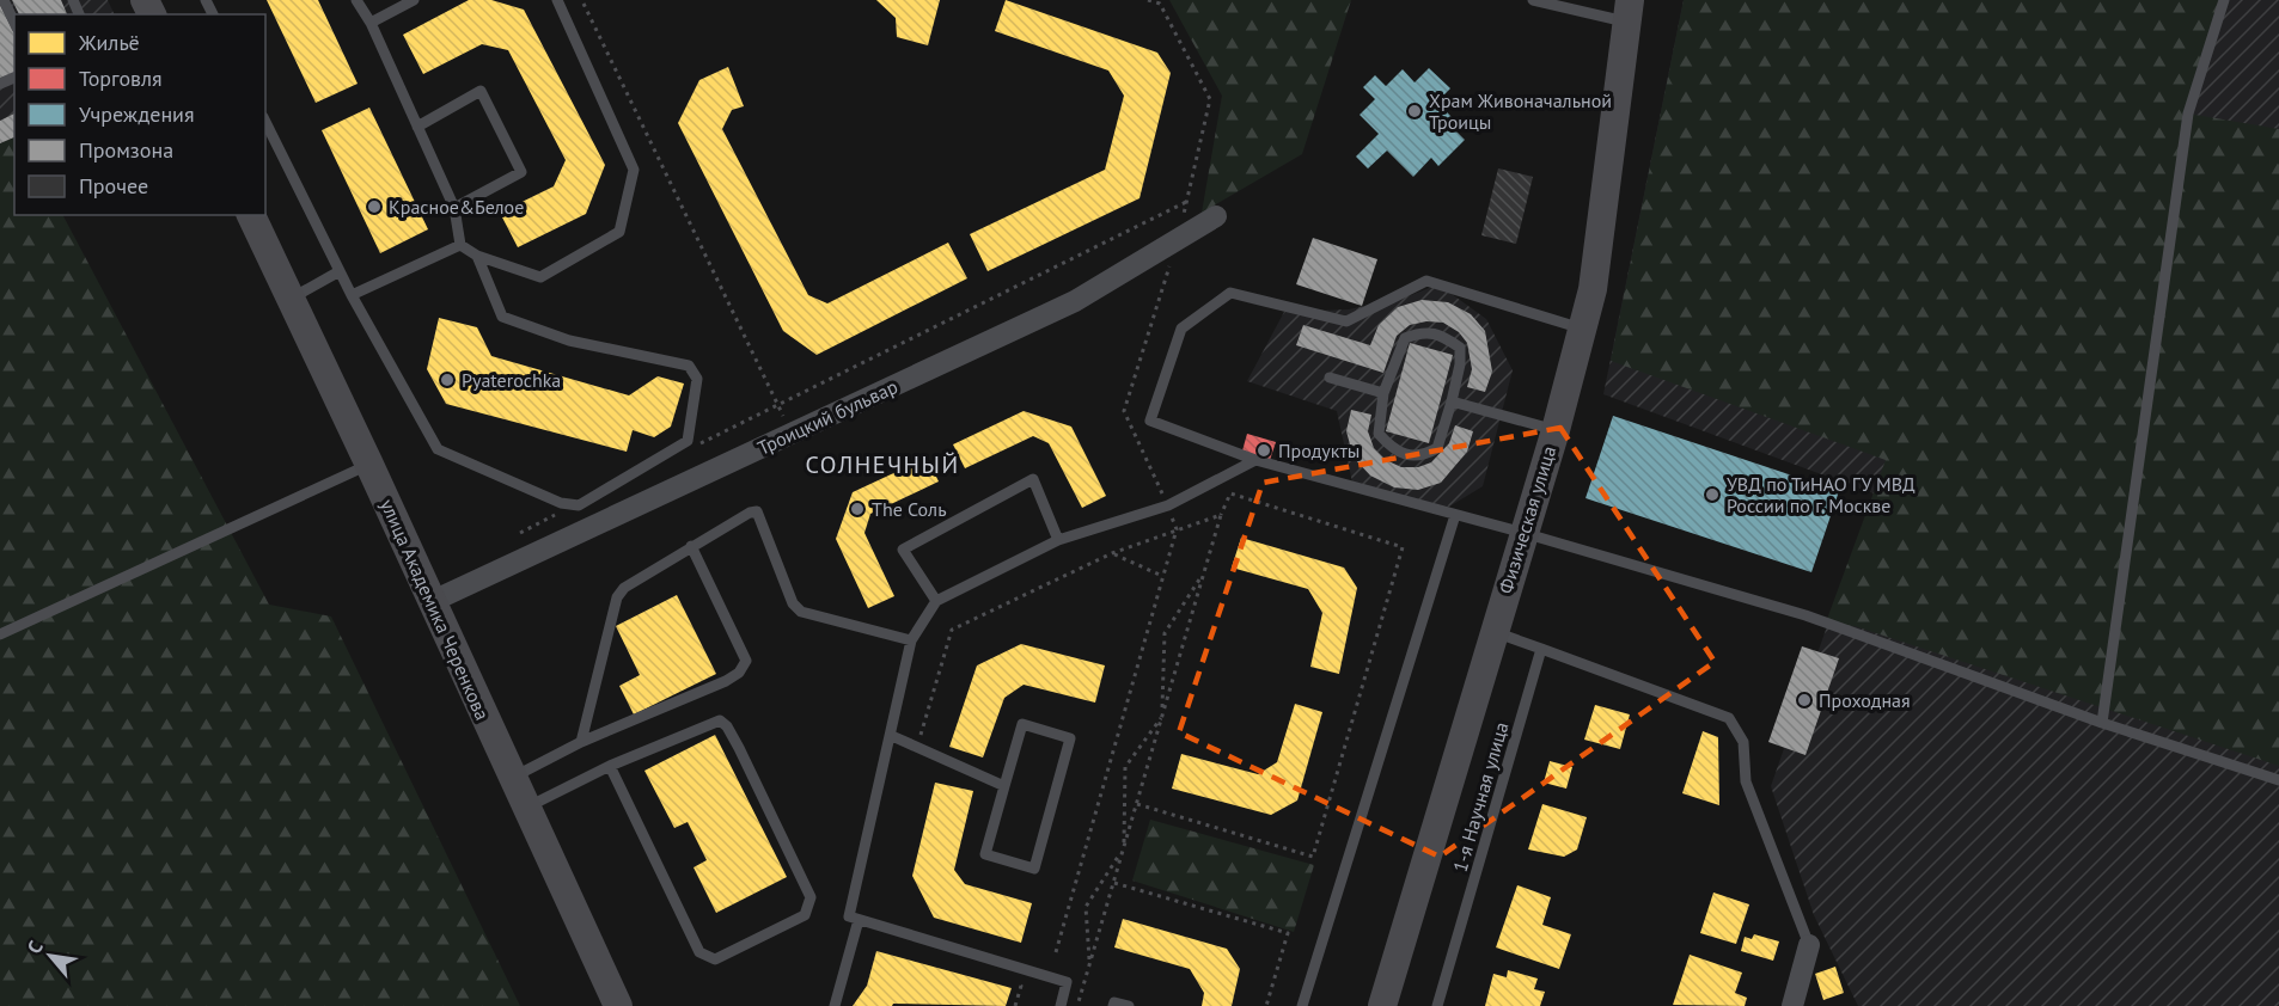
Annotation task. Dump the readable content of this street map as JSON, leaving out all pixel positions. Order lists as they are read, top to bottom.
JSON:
{
  "streets": {
    "street": ["Троицкий бульвар", "Физическая улица", "улица Академика Черенкова"],
    "lane": ["1-я Научная улица"]
  },
  "crossings": [
    ["Троицкий бульвар", "улица Академика Черенкова"]
  ],
  "districts": ["СОЛНЕЧНЫЙ"],
  "places": [
    "Храм Живоначальной Троицы",
    "Красное&Белое",
    "Pyaterochka",
    "Продукты",
    "УВД по ТиНАО ГУ МВД России по г. Москве",
    "The Соль",
    "Проходная"
  ],
  "legend": [
    "Жильё",
    "Торговля",
    "Учреждения",
    "Промзона",
    "Прочее"
  ],
  "north": "top left"
}
